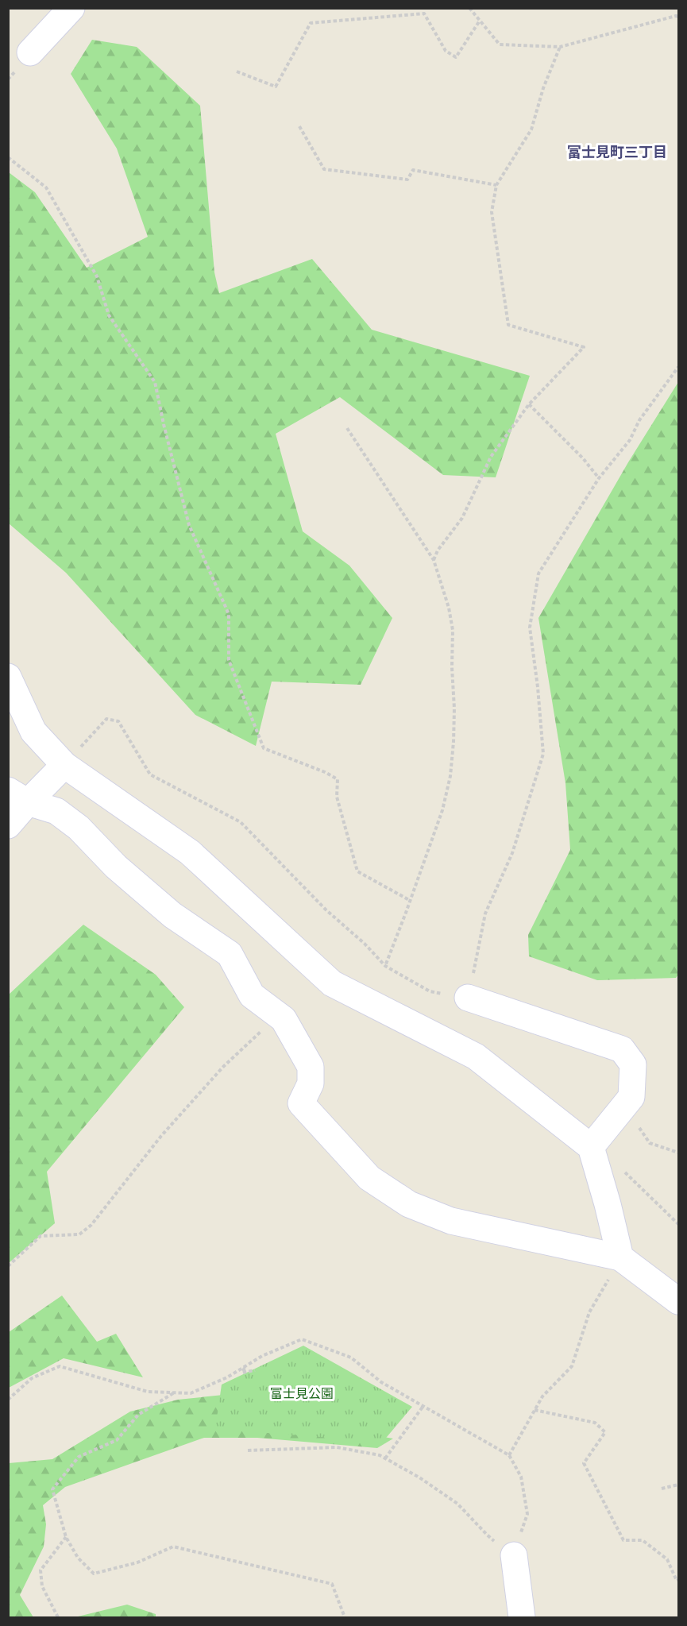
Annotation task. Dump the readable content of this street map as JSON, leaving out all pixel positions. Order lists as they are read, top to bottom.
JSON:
{
  "districts": ["富士見町三丁目"],
  "parks": ["富士見公園"]
}
